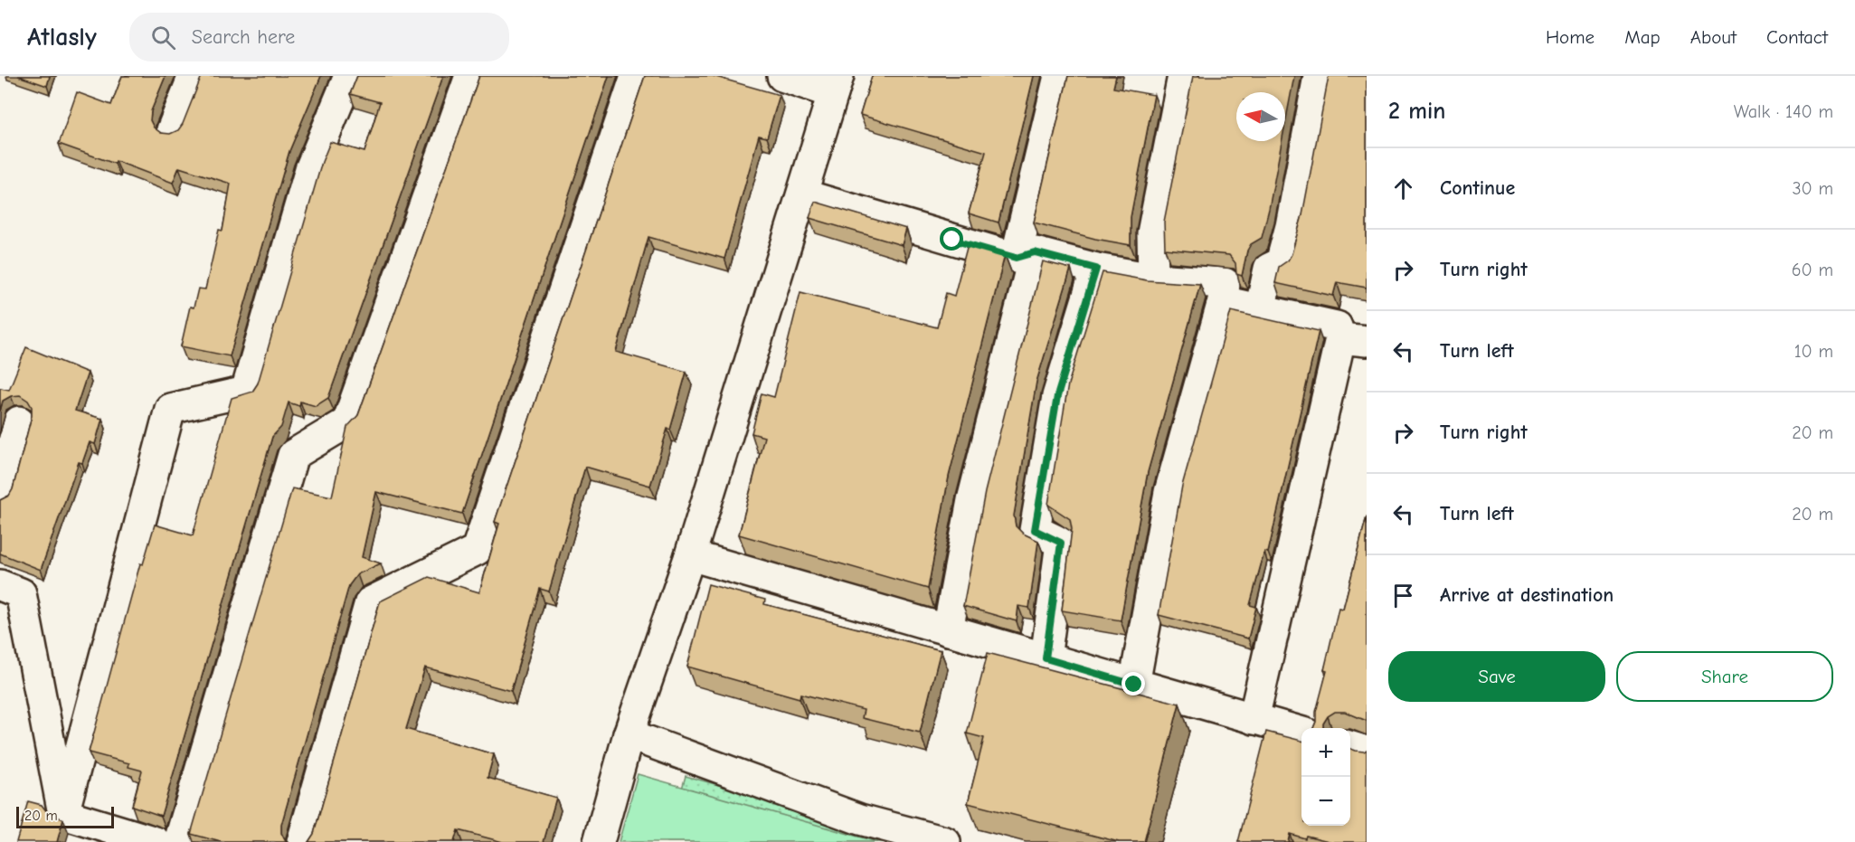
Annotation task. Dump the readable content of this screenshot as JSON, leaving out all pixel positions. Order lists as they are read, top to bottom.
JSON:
{
  "scale_bar": "20 m",
  "north": "left",
  "page": {
    "header": "Atlasly",
    "search": "Search here",
    "nav": [
      "Home",
      "Map",
      "About",
      "Contact"
    ],
    "heading": ["2 min", "Walk · 140 m"],
    "list": [
      ["Continue", "30 m"],
      ["Turn right", "60 m"],
      ["Turn left", "10 m"],
      ["Turn right", "20 m"],
      ["Turn left", "20 m"],
      "Arrive at destination"
    ],
    "buttons": ["Save", "Share"],
    "map_buttons": ["+", "−"],
    "scale": "20 m"
  }
}
